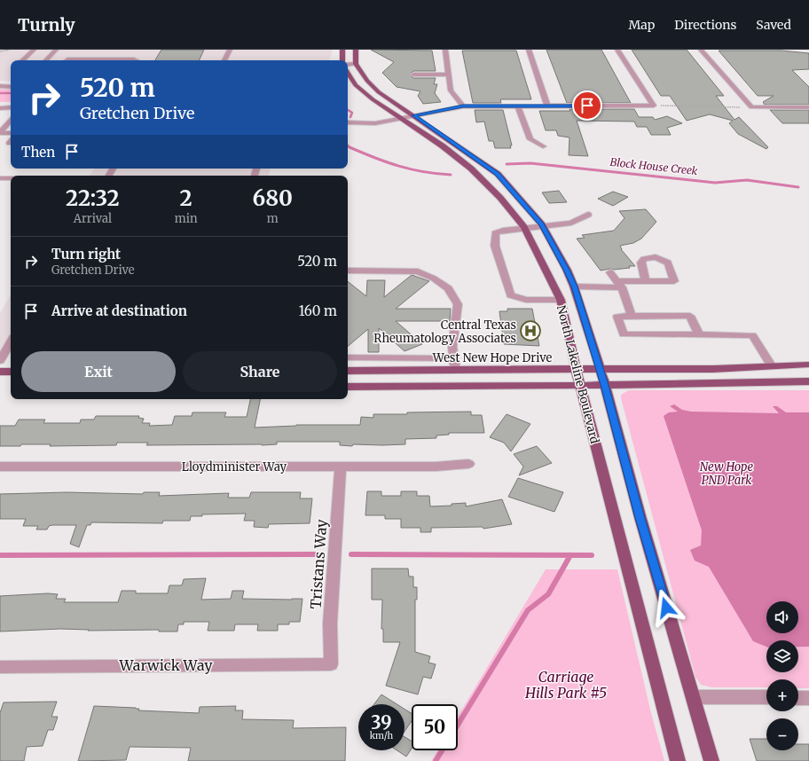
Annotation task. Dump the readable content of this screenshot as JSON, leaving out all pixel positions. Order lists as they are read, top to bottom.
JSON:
{
  "streets": {
    "main road": ["West New Hope Drive", "North Lakeline Boulevard"],
    "street": ["Lloydminister Way", "Tristans Way", "Warwick Way"]
  },
  "crossings": [
    ["West New Hope Drive", "North Lakeline Boulevard"],
    ["Lloydminister Way", "Tristans Way"],
    ["Tristans Way", "Warwick Way"]
  ],
  "water": ["Block House Creek"],
  "parks": ["New Hope PND Park", "Carriage Hills Park #5"],
  "places": {
    "hospital": ["Central Texas Rheumatology Associates"]
  },
  "page": {
    "header": "Turnly",
    "nav": ["Map", "Directions", "Saved"],
    "turn": ["520 m", "Gretchen Drive"],
    "then": "Then",
    "eta": [
      "22:32",
      "Arrival",
      "2",
      "min",
      "680",
      "m"
    ],
    "list": [
      {
        "name": "Turn right",
        "note": "Gretchen Drive",
        "value": "520 m"
      },
      {
        "name": "Arrive at destination",
        "value": "160 m"
      }
    ],
    "buttons": ["Exit", "Share"],
    "map_buttons": ["+", "−"],
    "speed": "39 km/h",
    "limit": "50"
  }
}
